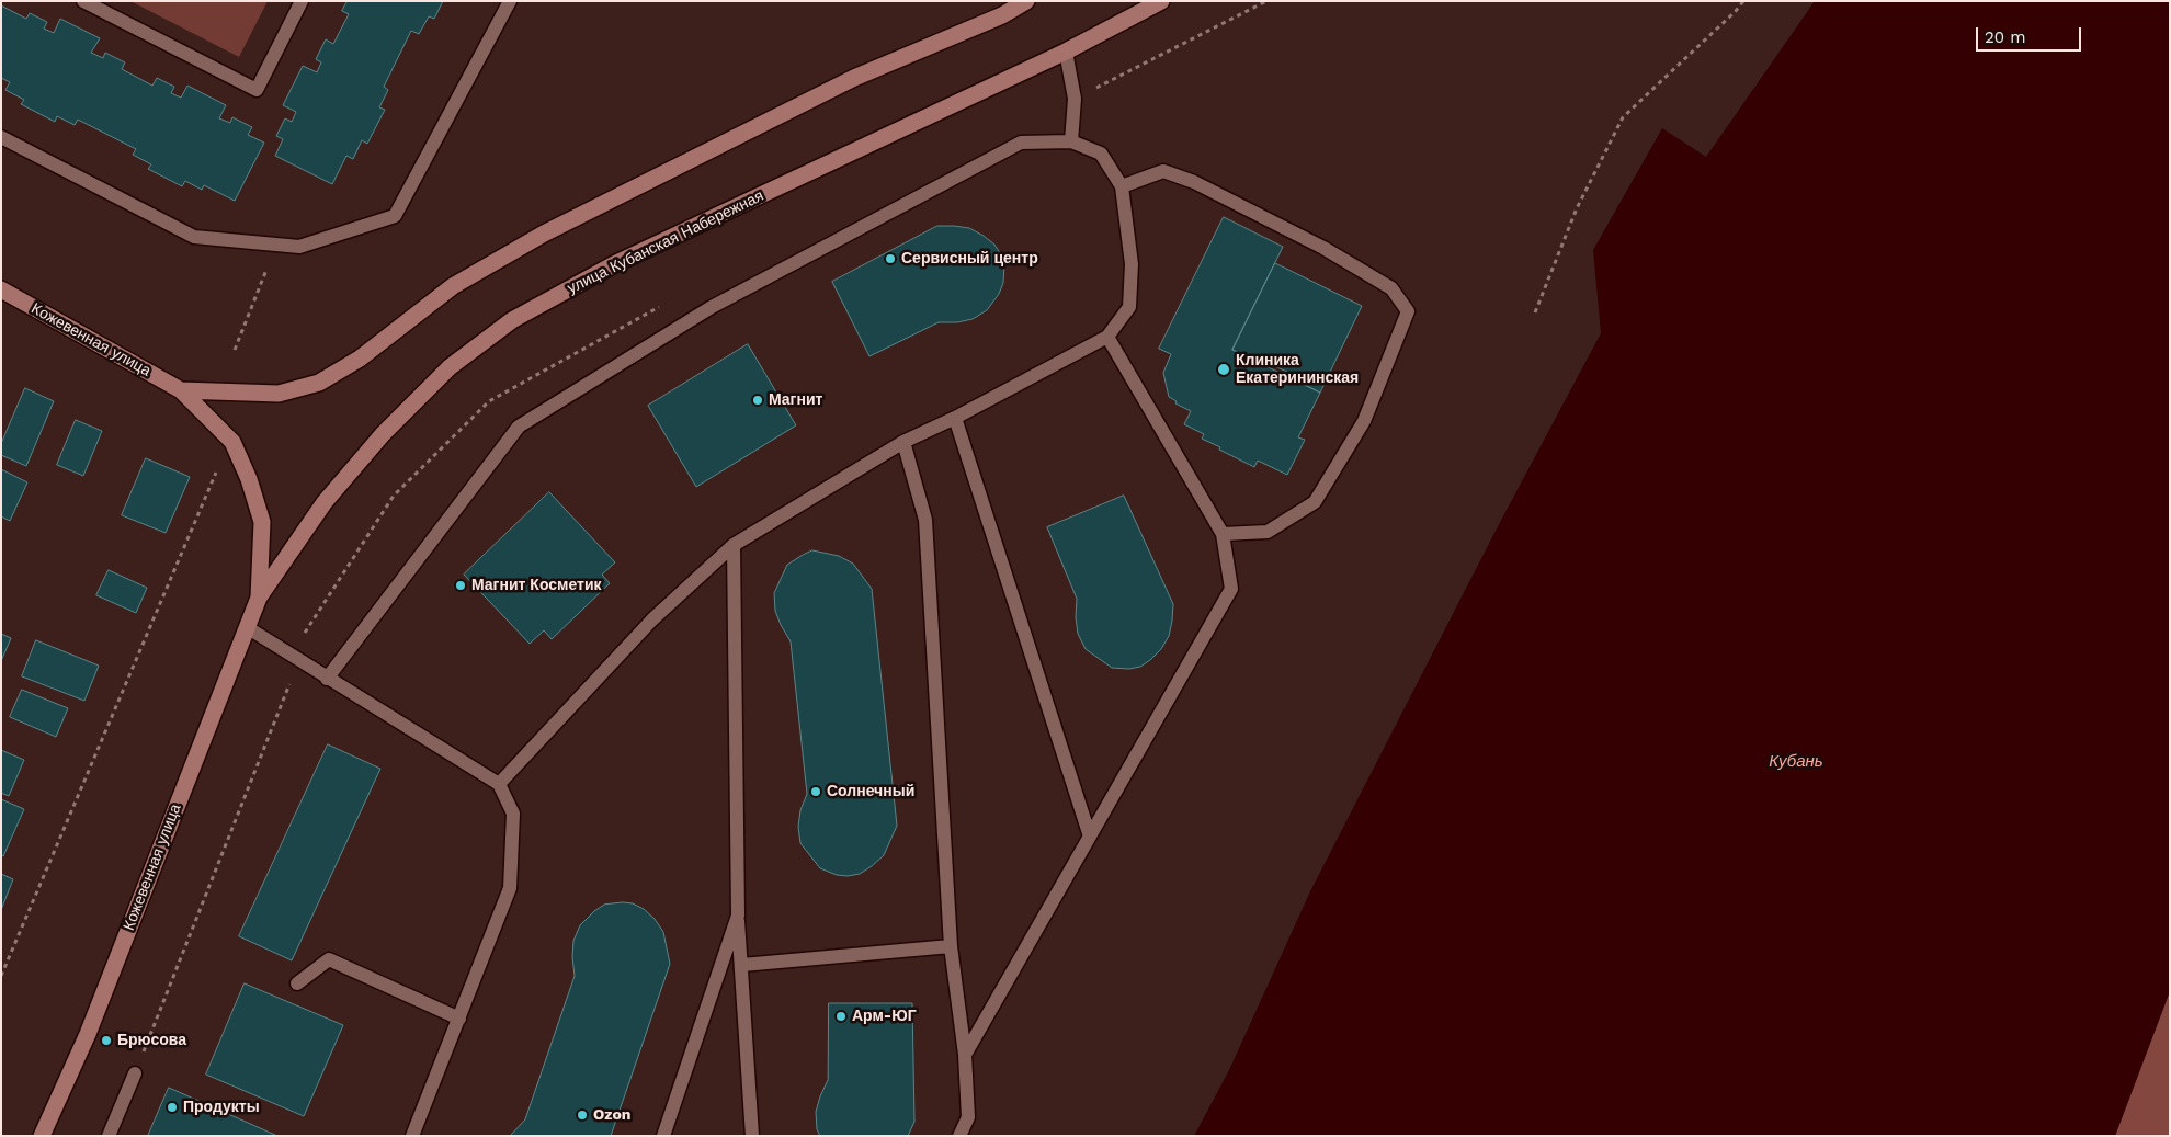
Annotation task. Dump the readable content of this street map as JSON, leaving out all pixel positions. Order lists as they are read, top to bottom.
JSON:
{
  "streets": {
    "main road": ["улица Кубанская Набережная", "Кожевенная улица"]
  },
  "crossings": [
    ["улица Кубанская Набережная", "Кожевенная улица"]
  ],
  "water": ["Кубань"],
  "places": [
    "Сервисный центр",
    "Клиника Екатерининская",
    "Магнит",
    "Магнит Косметик",
    "Солнечный",
    "Арм-ЮГ",
    "Брюсова",
    "Продукты",
    "Ozon"
  ],
  "scale_bar": "20 m"
}
